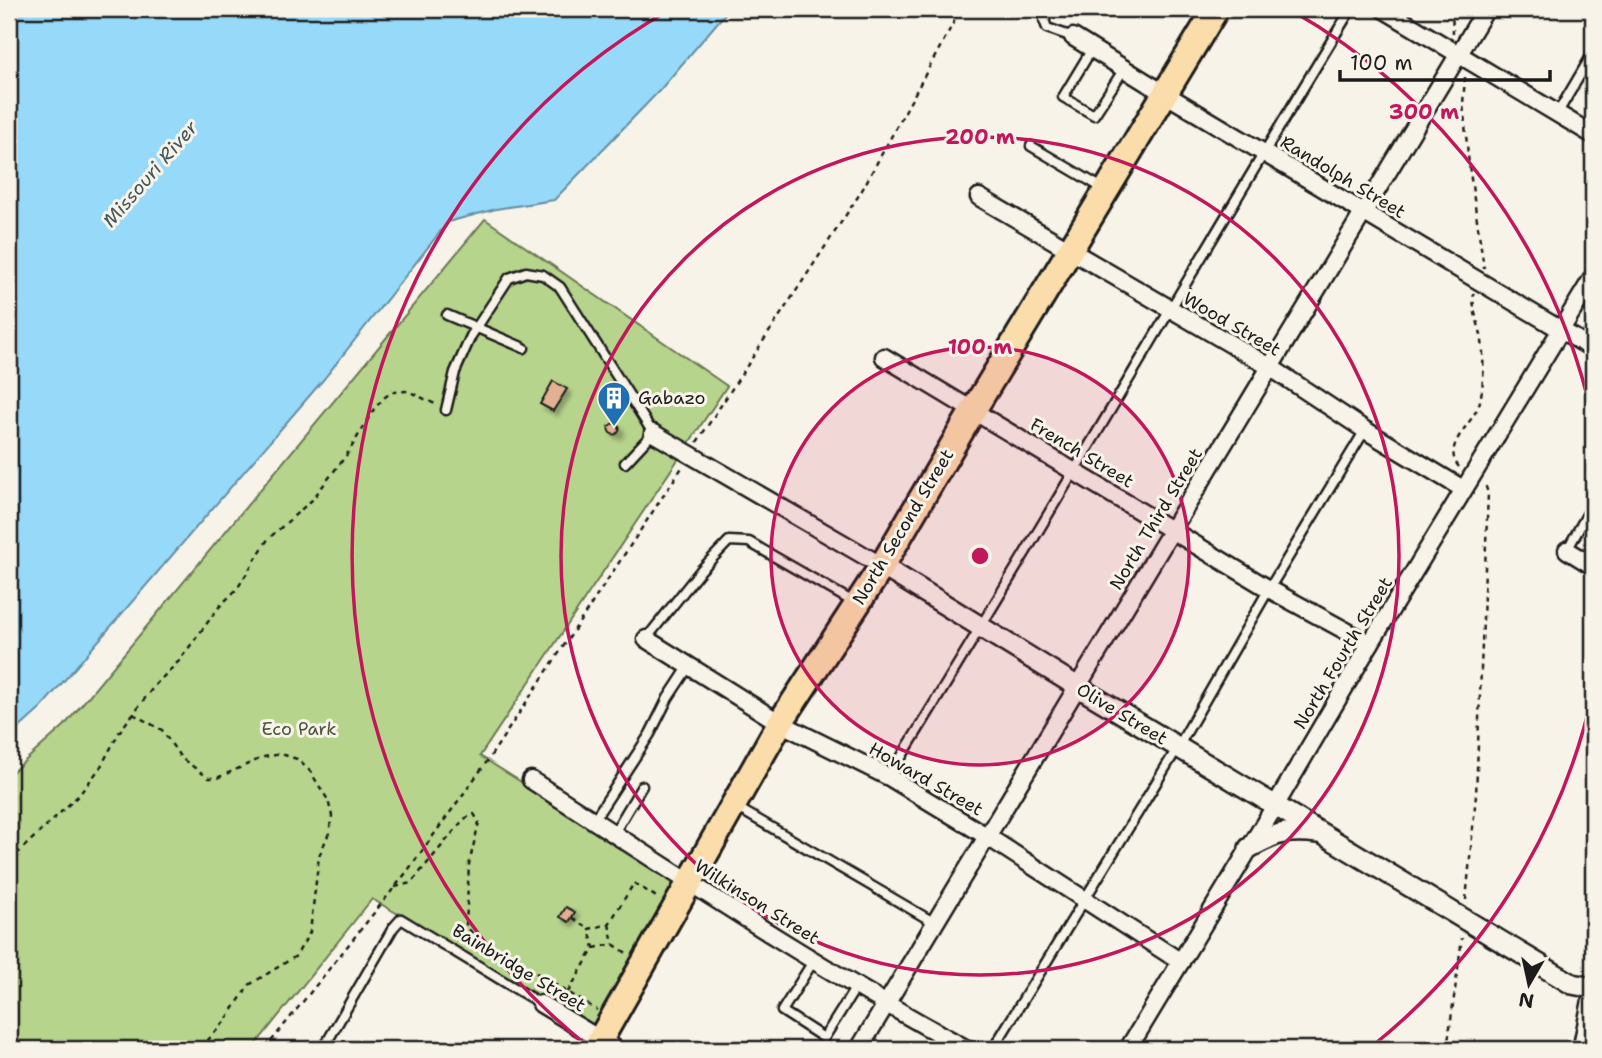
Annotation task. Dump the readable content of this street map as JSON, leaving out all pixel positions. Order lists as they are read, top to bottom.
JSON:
{
  "streets": {
    "main road": ["North Second Street"],
    "street": [
      "Randolph Street",
      "Wood Street",
      "French Street",
      "North Third Street",
      "North Fourth Street",
      "Olive Street",
      "Howard Street",
      "Wilkinson Street",
      "Bainbridge Street"
    ]
  },
  "crossings": [
    ["Randolph Street", "North Third Street"],
    ["Randolph Street", "North Second Street"],
    ["Randolph Street", "North Fourth Street"],
    ["Wood Street", "North Third Street"],
    ["Wood Street", "North Second Street"],
    ["Wood Street", "North Fourth Street"],
    ["French Street", "North Third Street"],
    ["French Street", "North Second Street"],
    ["French Street", "North Fourth Street"],
    ["North Third Street", "Olive Street"],
    ["North Third Street", "Howard Street"],
    ["North Third Street", "Wilkinson Street"],
    ["North Second Street", "Olive Street"],
    ["North Second Street", "Howard Street"],
    ["North Second Street", "Wilkinson Street"],
    ["North Second Street", "Bainbridge Street"],
    ["North Fourth Street", "Olive Street"],
    ["North Fourth Street", "Howard Street"]
  ],
  "water": ["Missouri River"],
  "parks": ["Eco Park"],
  "places": {
    "building": ["Gabazo"]
  },
  "scale_bar": "100 m",
  "north": "bottom",
  "rings": ["300 m", "200 m", "100 m"]
}
